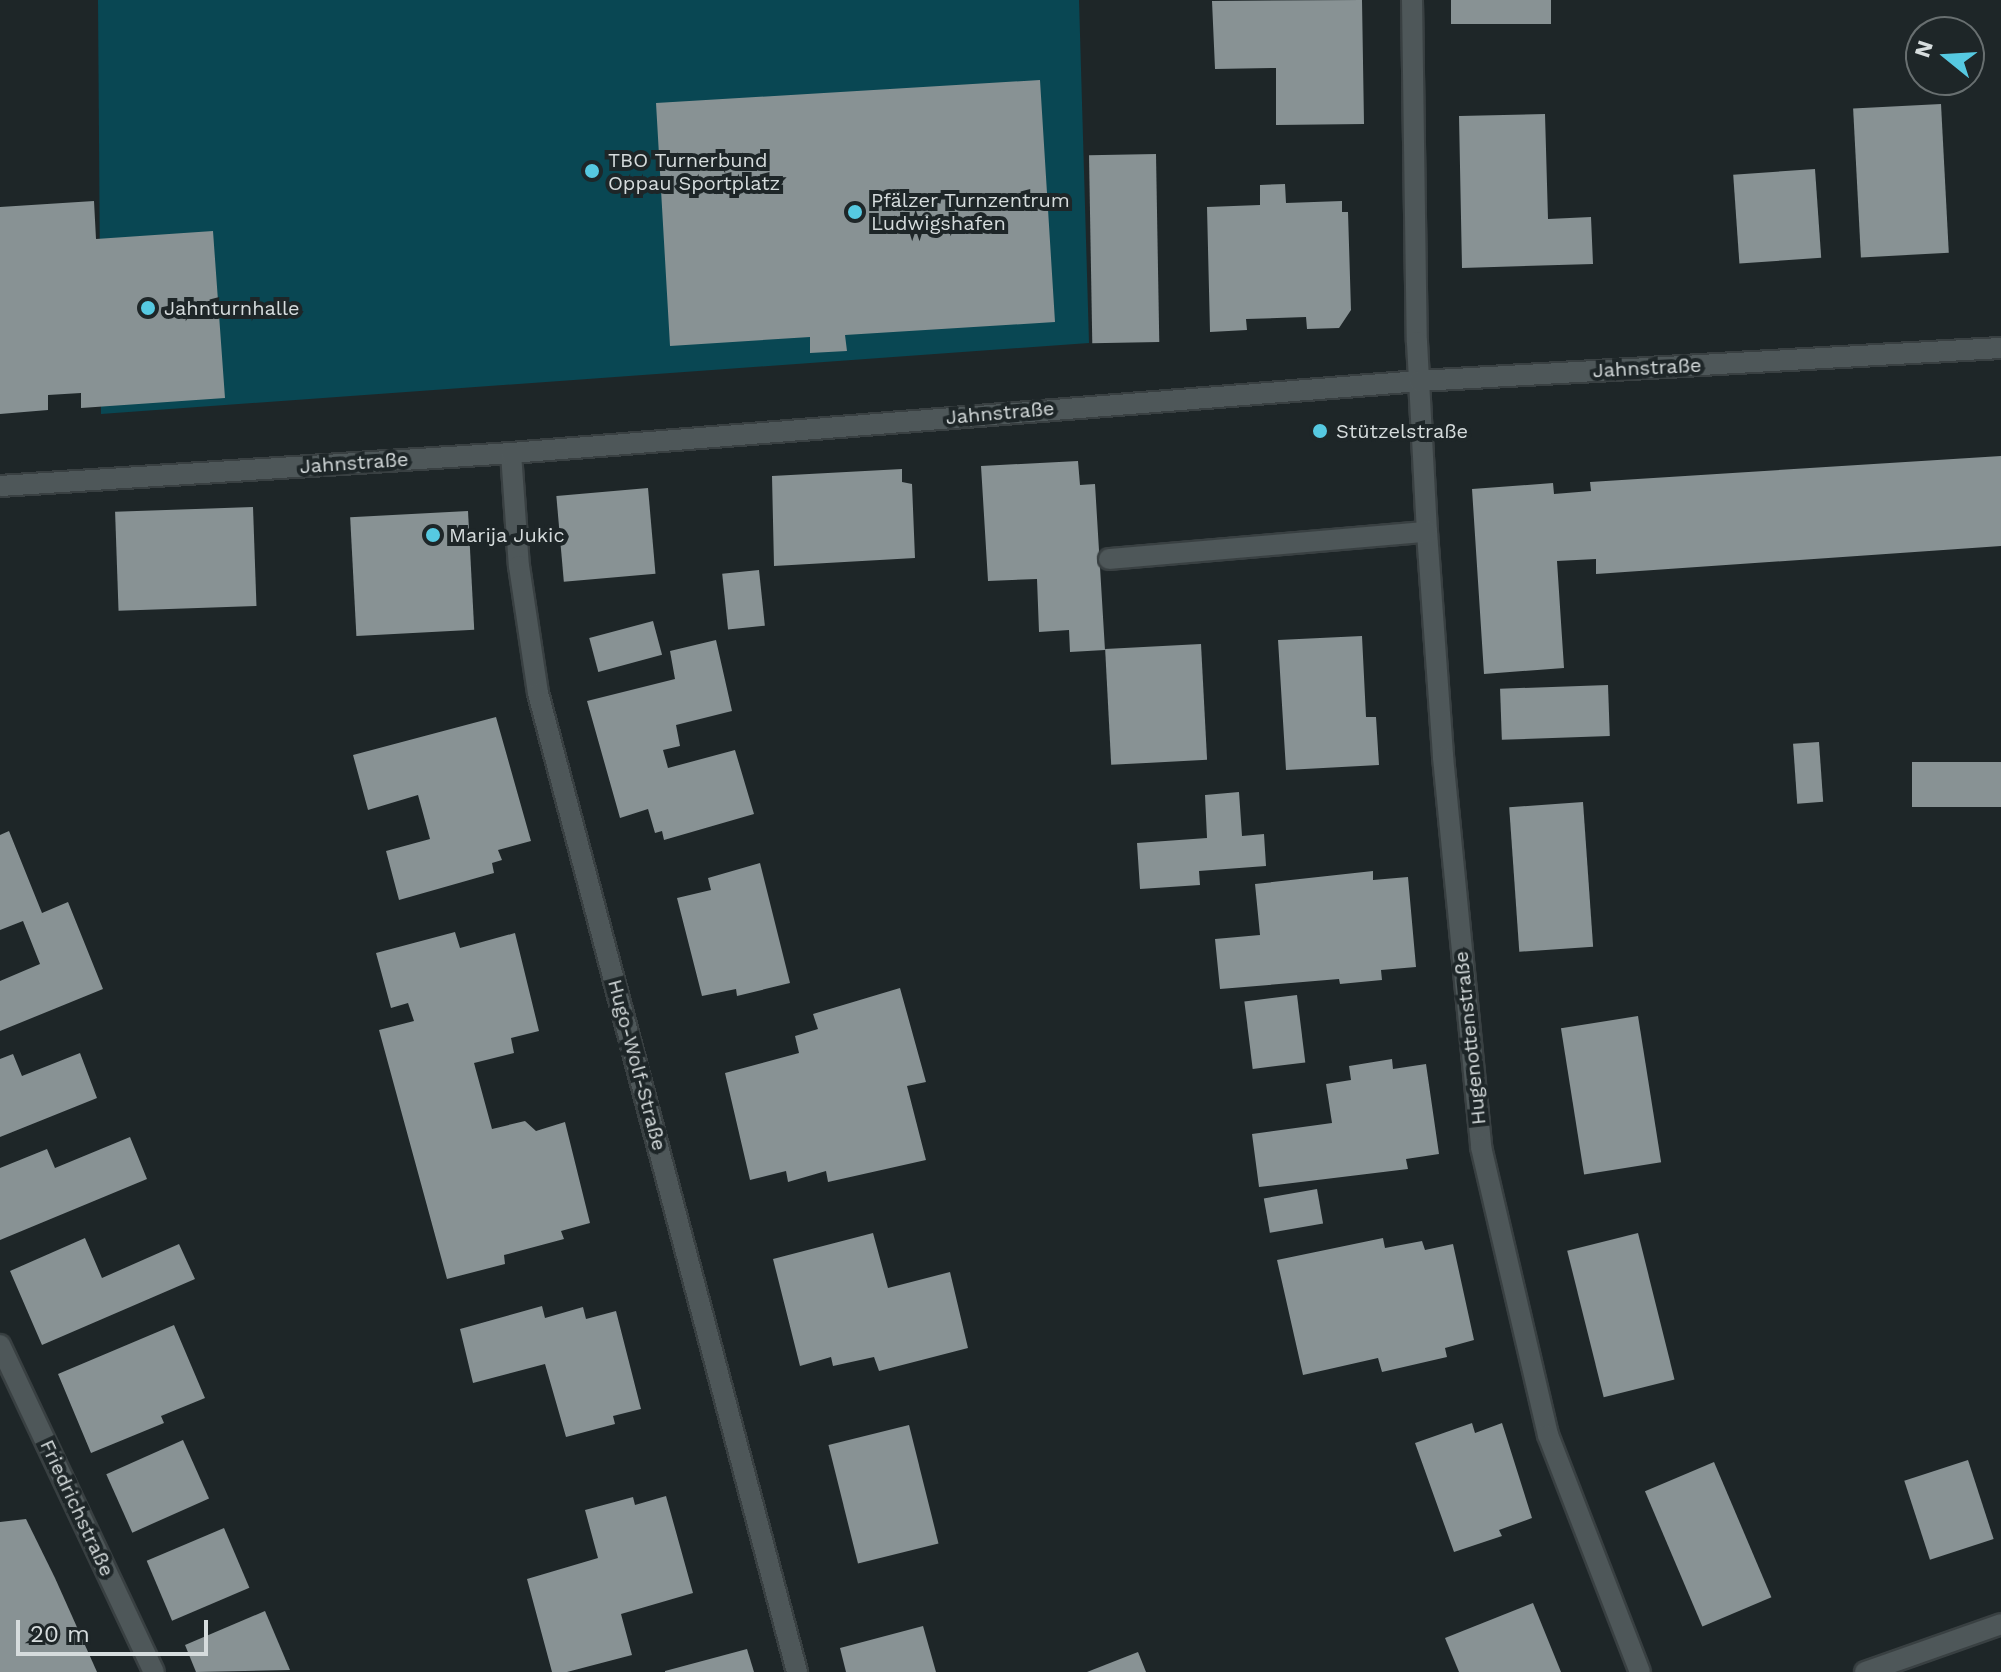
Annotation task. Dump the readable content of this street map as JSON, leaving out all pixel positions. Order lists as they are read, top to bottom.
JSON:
{
  "streets": {
    "street": [
      "Jahnstraße",
      "Hugenottenstraße",
      "Hugo-Wolf-Straße",
      "Friedrichstraße"
    ]
  },
  "crossings": [
    ["Jahnstraße", "Hugenottenstraße"],
    ["Jahnstraße", "Hugo-Wolf-Straße"]
  ],
  "places": [
    "TBO Turnerbund Oppau Sportplatz",
    "Pfälzer Turnzentrum Ludwigshafen",
    "Jahnturnhalle",
    "Stützelstraße",
    "Marija Jukic"
  ],
  "scale_bar": "20 m",
  "north": "left"
}
